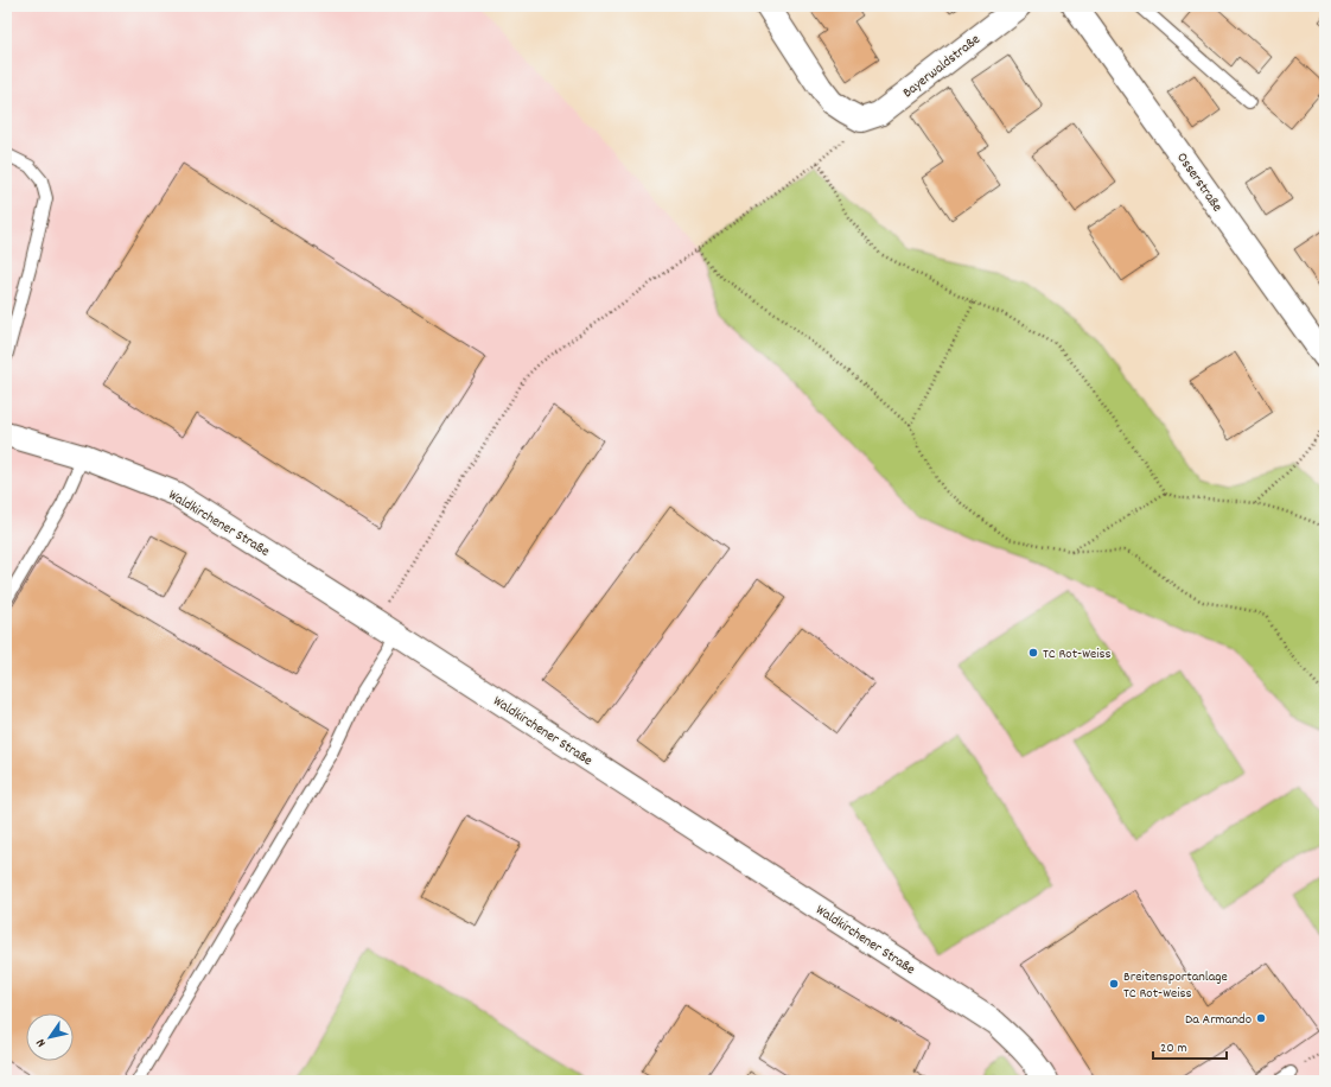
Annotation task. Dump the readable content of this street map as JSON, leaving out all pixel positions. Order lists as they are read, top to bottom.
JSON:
{
  "streets": {
    "street": ["Bayerwaldstraße", "Osserstraße", "Waldkirchener Straße"]
  },
  "places": ["TC Rot-Weiss", "Breitensportanlage TC Rot-Weiss", "Da Armando"],
  "scale_bar": "20 m",
  "north": "bottom left"
}
